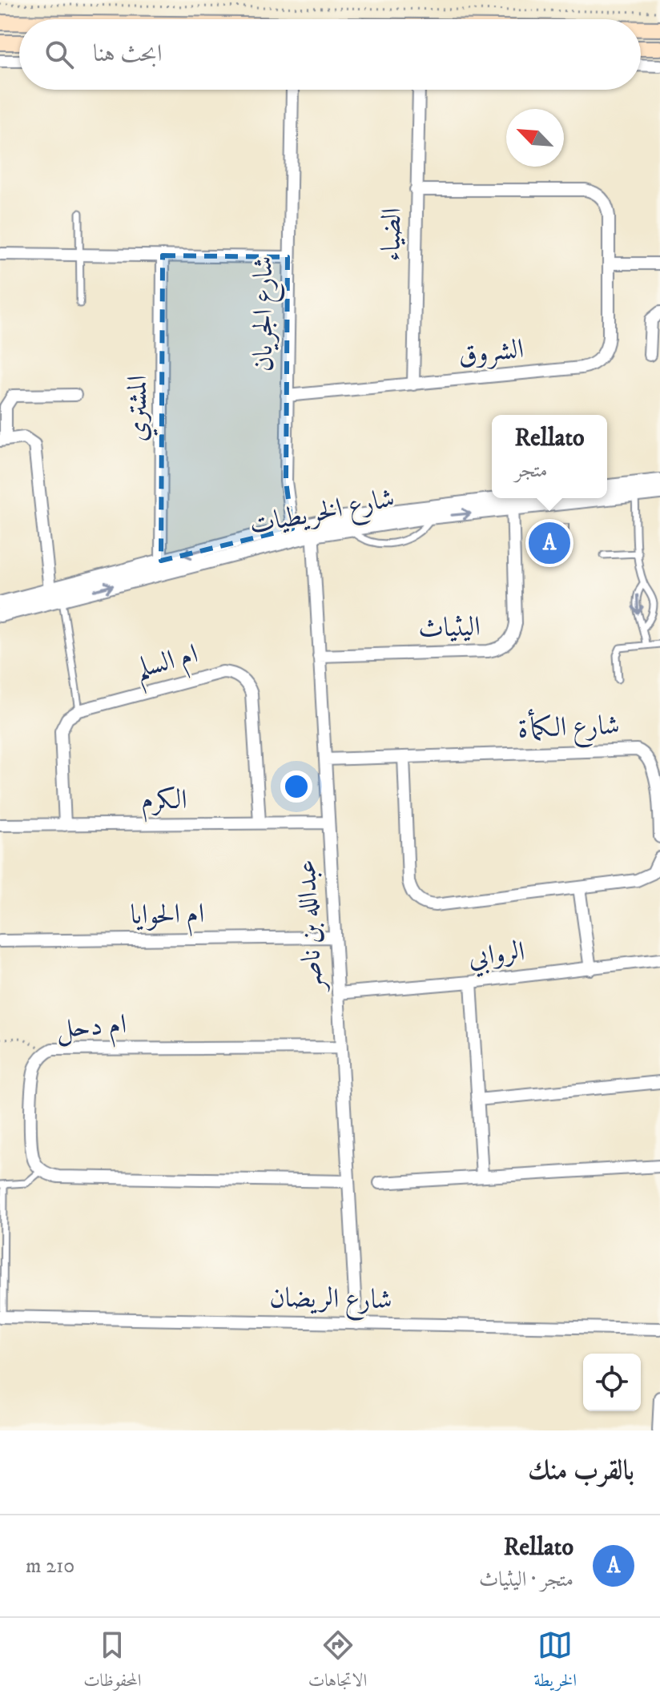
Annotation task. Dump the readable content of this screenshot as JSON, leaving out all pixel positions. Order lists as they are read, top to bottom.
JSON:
{
  "streets": {
    "street": [
      "الضياء",
      "شارع الجريان",
      "الشروق",
      "المشتري",
      "شارع الخريطيات",
      "اليثياث",
      "ام السلم",
      "شارع الكمأة",
      "الكرم",
      "ام الحوايا",
      "عبدالله بن ناصر",
      "الروابي",
      "ام دحل",
      "شارع الريضان"
    ]
  },
  "crossings": [
    ["الضياء", "الشروق"],
    ["شارع الجريان", "الشروق"],
    ["شارع الجريان", "شارع الخريطيات"],
    ["المشتري", "شارع الخريطيات"],
    ["شارع الخريطيات", "اليثياث"],
    ["شارع الخريطيات", "عبدالله بن ناصر"],
    ["اليثياث", "عبدالله بن ناصر"],
    ["ام السلم", "الكرم"],
    ["شارع الكمأة", "عبدالله بن ناصر"],
    ["الكرم", "عبدالله بن ناصر"],
    ["ام الحوايا", "عبدالله بن ناصر"],
    ["عبدالله بن ناصر", "الروابي"],
    ["عبدالله بن ناصر", "ام دحل"],
    ["عبدالله بن ناصر", "شارع الريضان"]
  ],
  "north": "top left",
  "page": {
    "search": "ابحث هنا",
    "popup": ["Rellato", "متجر"],
    "pins": "A",
    "heading": "بالقرب منك",
    "list": [
      {
        "mark": "A",
        "name": "Rellato",
        "note": "متجر · اليثياث",
        "value": "210 m"
      }
    ],
    "nav": ["الخريطة", "الاتجاهات", "المحفوظات"]
  }
}
